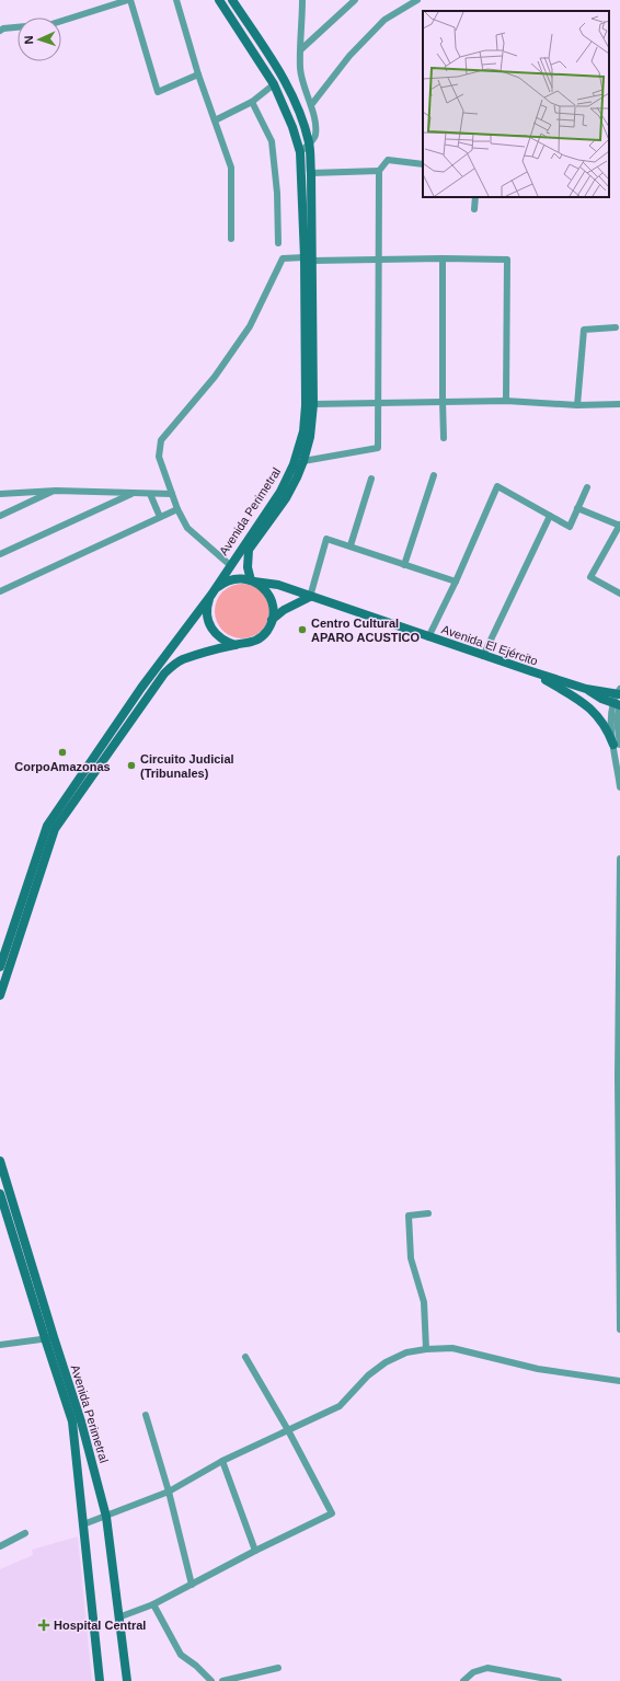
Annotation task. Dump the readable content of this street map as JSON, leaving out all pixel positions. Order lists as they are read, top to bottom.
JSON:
{
  "streets": {
    "main road": ["Avenida Perimetral", "Avenida El Ejército"]
  },
  "crossings": [
    ["Avenida Perimetral", "Avenida El Ejército"]
  ],
  "places": {
    "other": ["Centro Cultural APARO ACUSTICO", "CorpoAmazonas", "Circuito Judicial (Tribunales)"],
    "health": ["Hospital Central"]
  },
  "north": "left"
}
